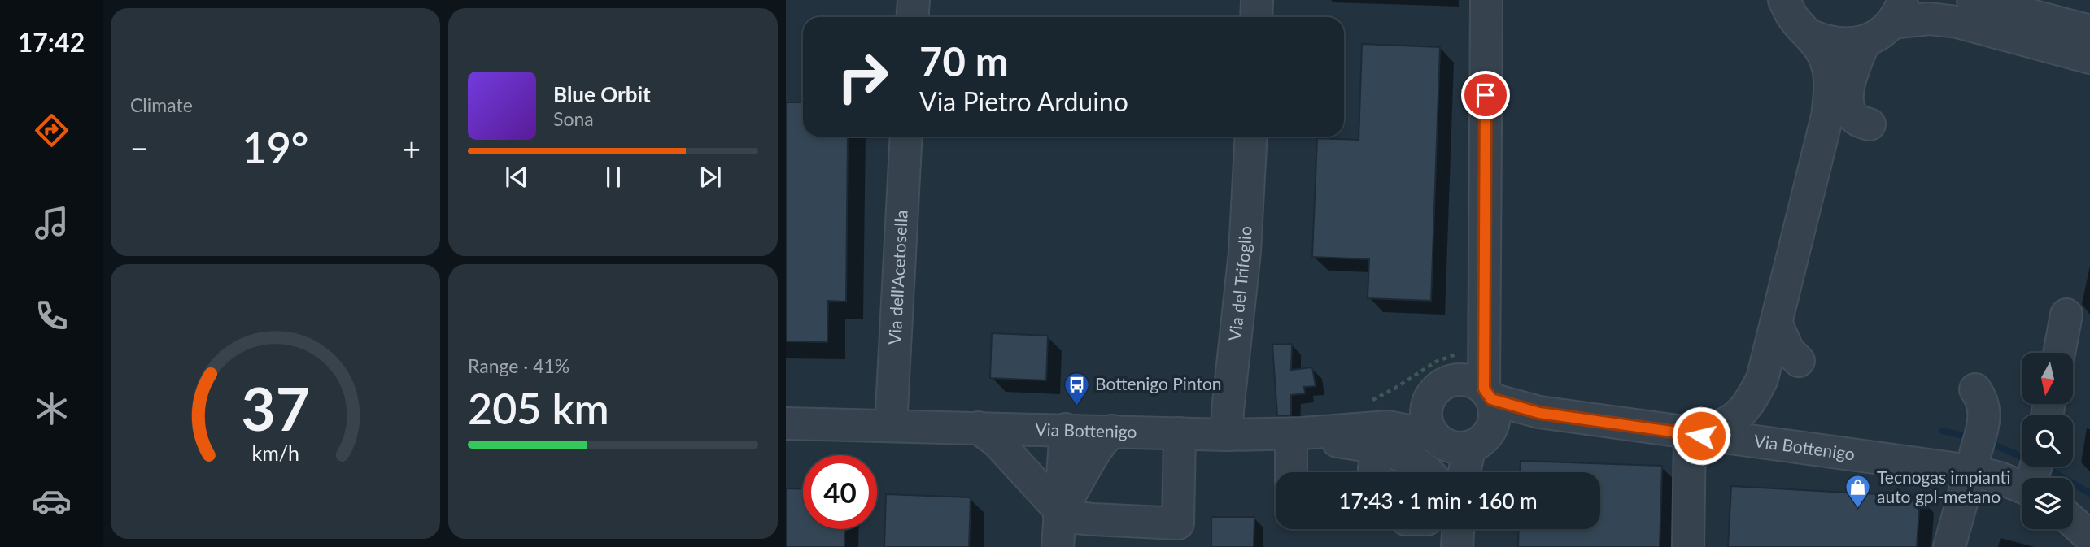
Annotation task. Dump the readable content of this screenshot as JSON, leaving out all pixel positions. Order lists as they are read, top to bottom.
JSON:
{
  "streets": {
    "street": ["Via dell'Acetosella", "Via del Trifoglio", "Via Bottenigo"]
  },
  "crossings": [
    ["Via dell'Acetosella", "Via Bottenigo"],
    ["Via del Trifoglio", "Via Bottenigo"]
  ],
  "places": {
    "bus stop": ["Bottenigo Pinton"],
    "shop": ["Tecnogas impianti auto gpl-metano"]
  },
  "north": "bottom",
  "page": {
    "tabs": "17:42",
    "tile": [
      "Climate",
      ["Range · 41%", "205 km"]
    ],
    "turn": ["70 m", "Via Pietro Arduino"],
    "song": ["Blue Orbit", "Sona"],
    "heat": ["−", "19°", "+"],
    "limit": "40",
    "trip": "17:43 · 1 min · 160 m",
    "gauge": ["37", "km/h"]
  }
}
